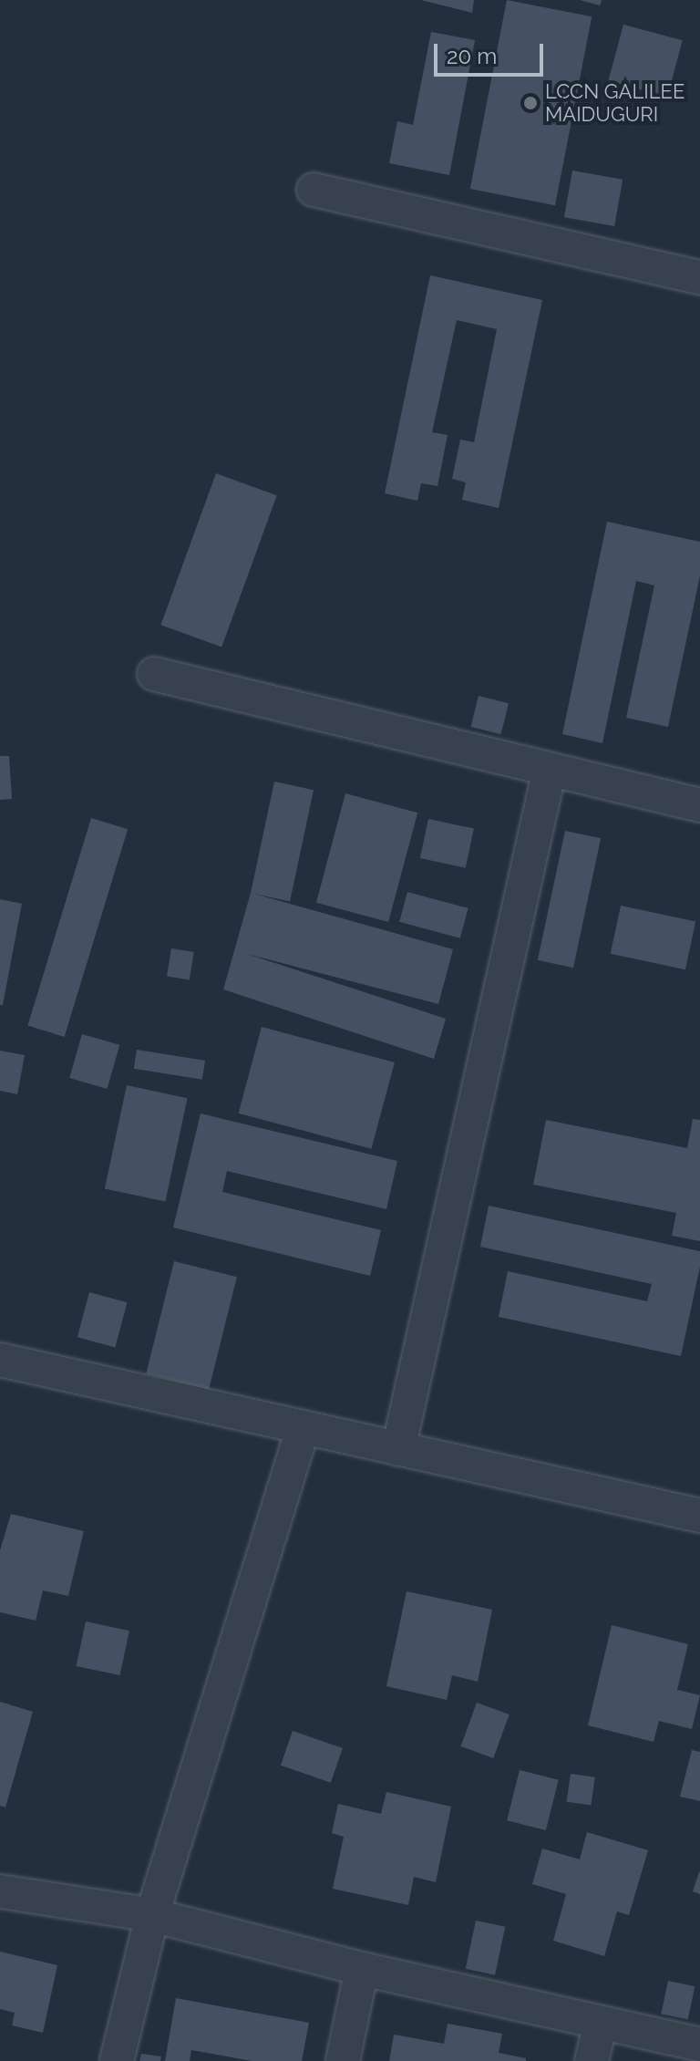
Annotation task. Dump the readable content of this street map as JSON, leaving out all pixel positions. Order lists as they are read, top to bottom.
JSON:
{
  "places": ["LCCN GALILEE MAIDUGURI"],
  "scale_bar": "20 m"
}
